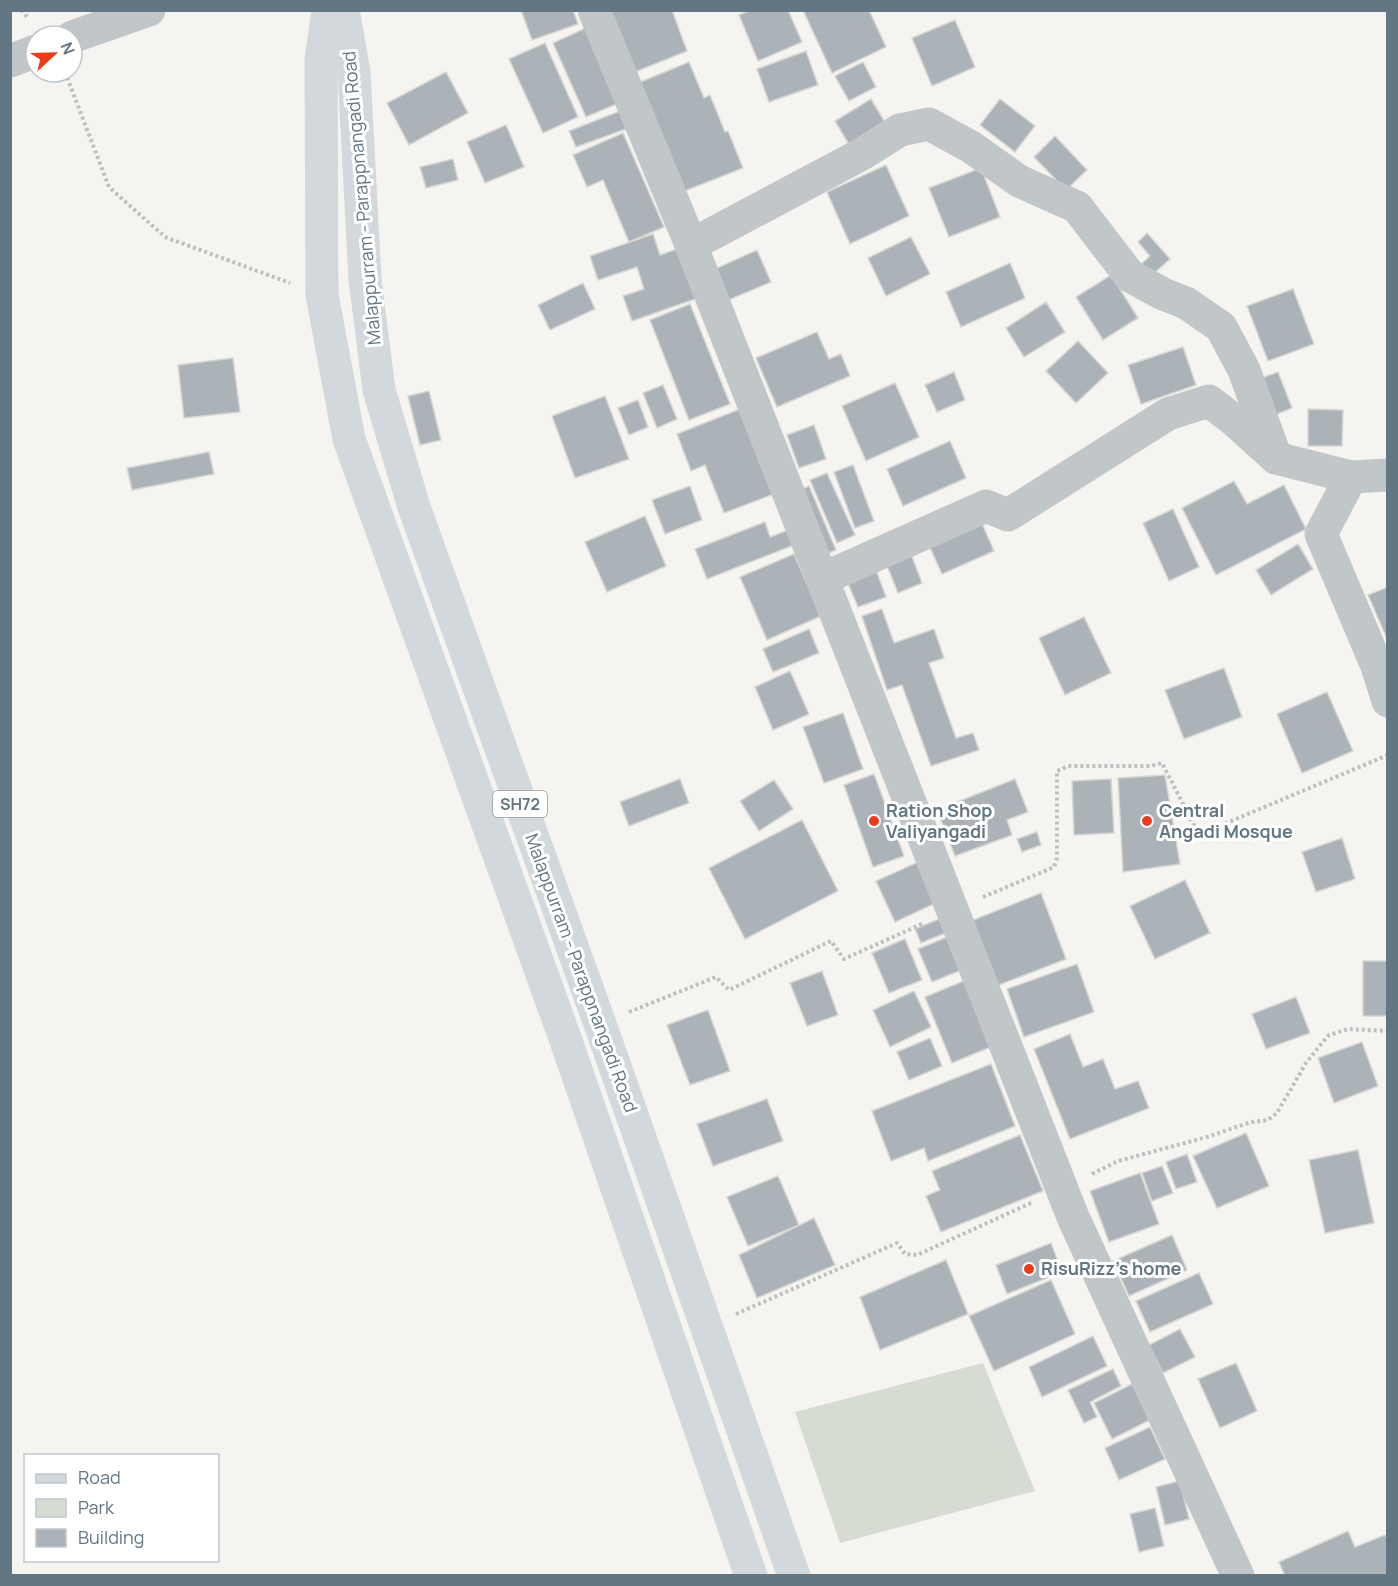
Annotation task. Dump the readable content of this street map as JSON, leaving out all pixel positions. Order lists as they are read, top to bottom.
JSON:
{
  "streets": {
    "main road": ["Malappurram - Parappnangadi Road", "SH72"]
  },
  "places": ["Ration Shop Valiyangadi", "Central Angadi Mosque", "RisuRizz's home"],
  "legend": ["Road", "Park", "Building"],
  "north": "right"
}
